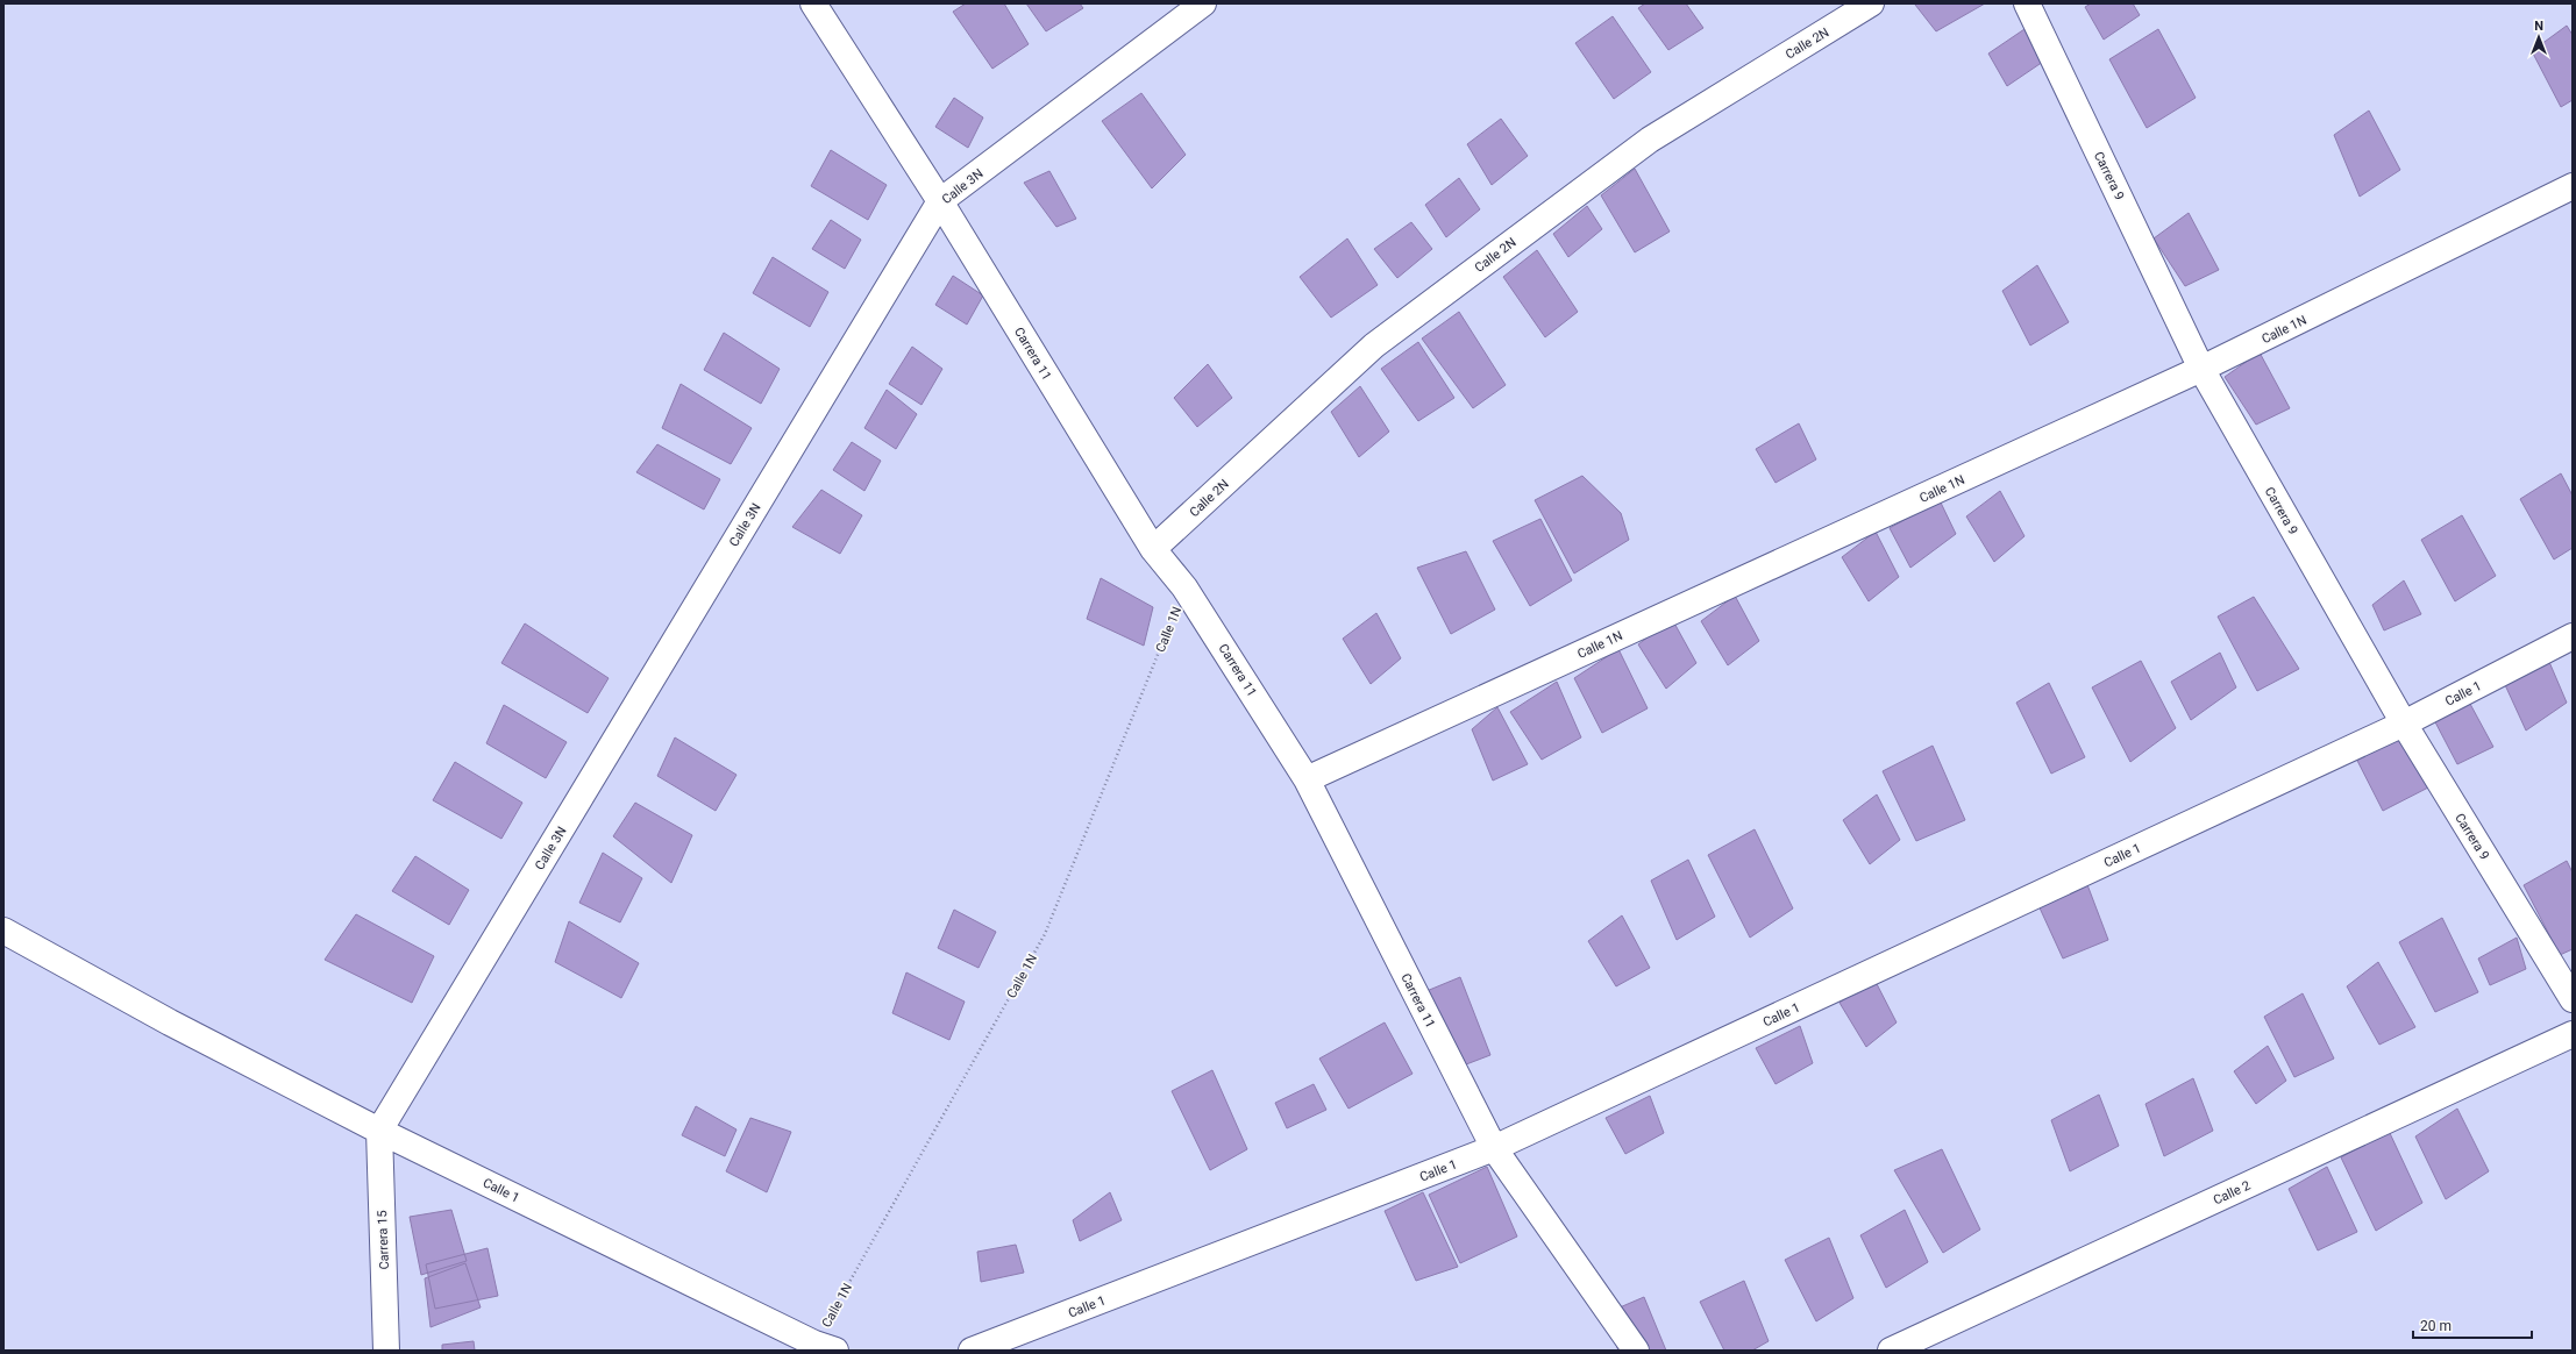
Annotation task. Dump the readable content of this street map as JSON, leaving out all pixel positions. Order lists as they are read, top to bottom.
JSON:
{
  "streets": {
    "street": [
      "Calle 2N",
      "Carrera 9",
      "Calle 3N",
      "Calle 1N",
      "Carrera 11",
      "Calle 1",
      "Calle 2",
      "Carrera 15"
    ]
  },
  "crossings": [
    ["Calle 2N", "Carrera 11"],
    ["Carrera 9", "Calle 1N"],
    ["Carrera 9", "Calle 1"],
    ["Calle 3N", "Carrera 11"],
    ["Calle 3N", "Calle 1"],
    ["Calle 3N", "Carrera 15"],
    ["Calle 1N", "Carrera 11"],
    ["Calle 1N", "Calle 1"],
    ["Carrera 11", "Calle 1"],
    ["Calle 1", "Carrera 15"]
  ],
  "scale_bar": "20 m",
  "north": "top"
}
